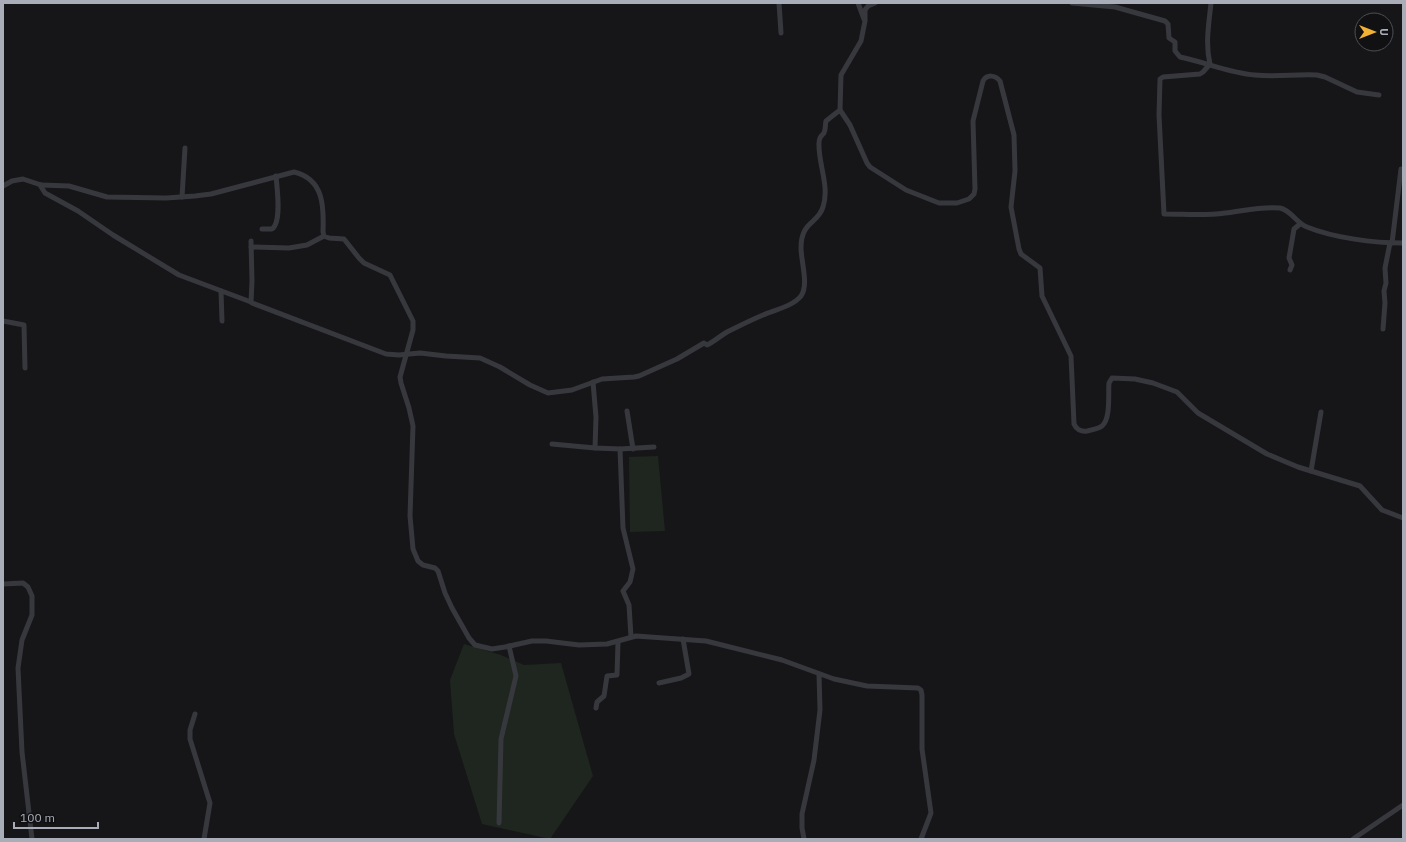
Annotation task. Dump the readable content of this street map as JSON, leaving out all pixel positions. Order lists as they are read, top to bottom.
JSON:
{
  "scale_bar": "100 m",
  "north": "right"
}
